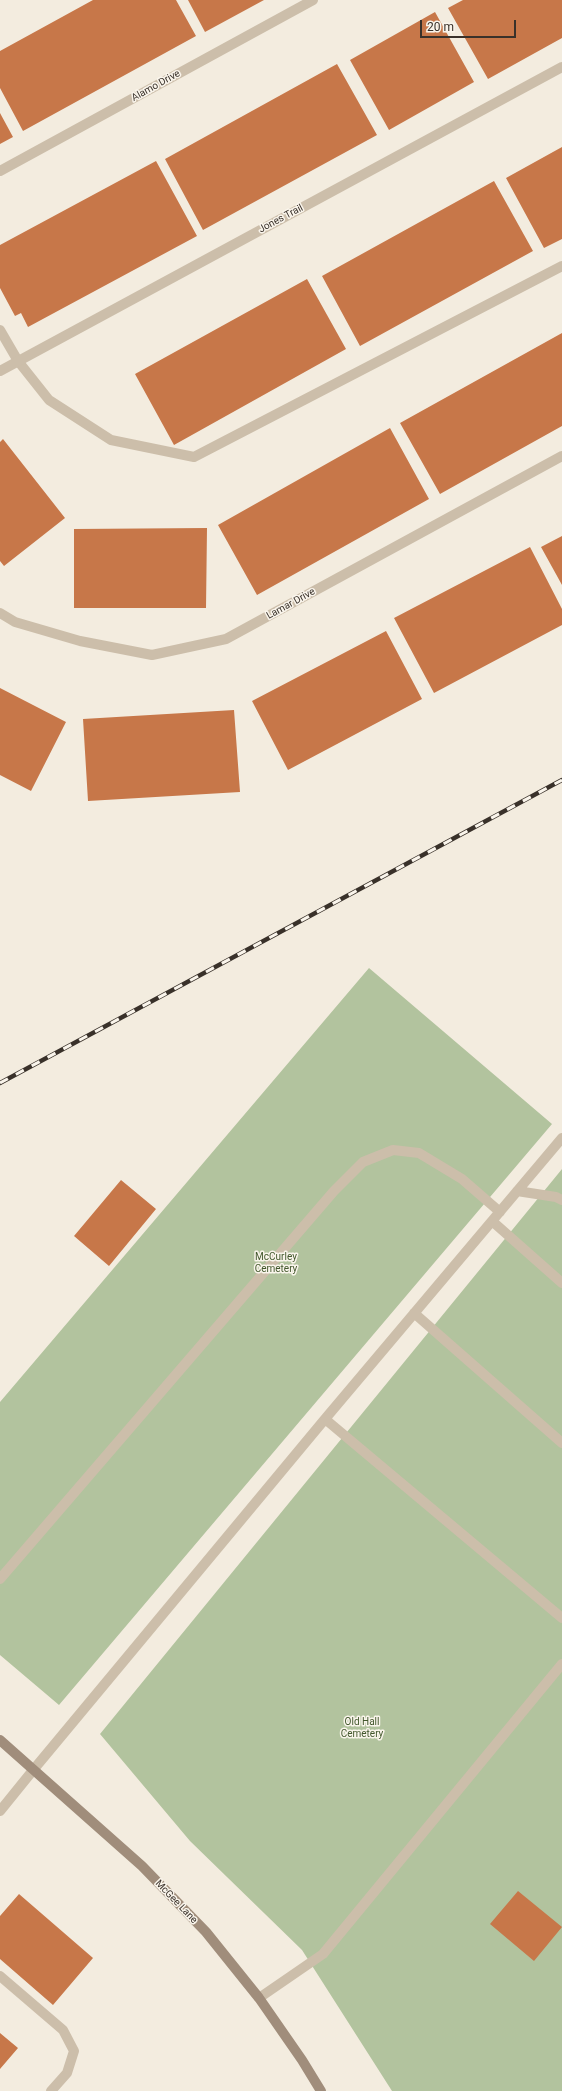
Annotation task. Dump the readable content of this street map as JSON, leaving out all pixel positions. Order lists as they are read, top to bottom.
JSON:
{
  "streets": {
    "street": [
      "Alamo Drive",
      "Jones Trail",
      "Lamar Drive",
      "McGee Lane"
    ]
  },
  "parks": ["McCurley Cemetery", "Old Hall Cemetery"],
  "scale_bar": "20 m"
}
